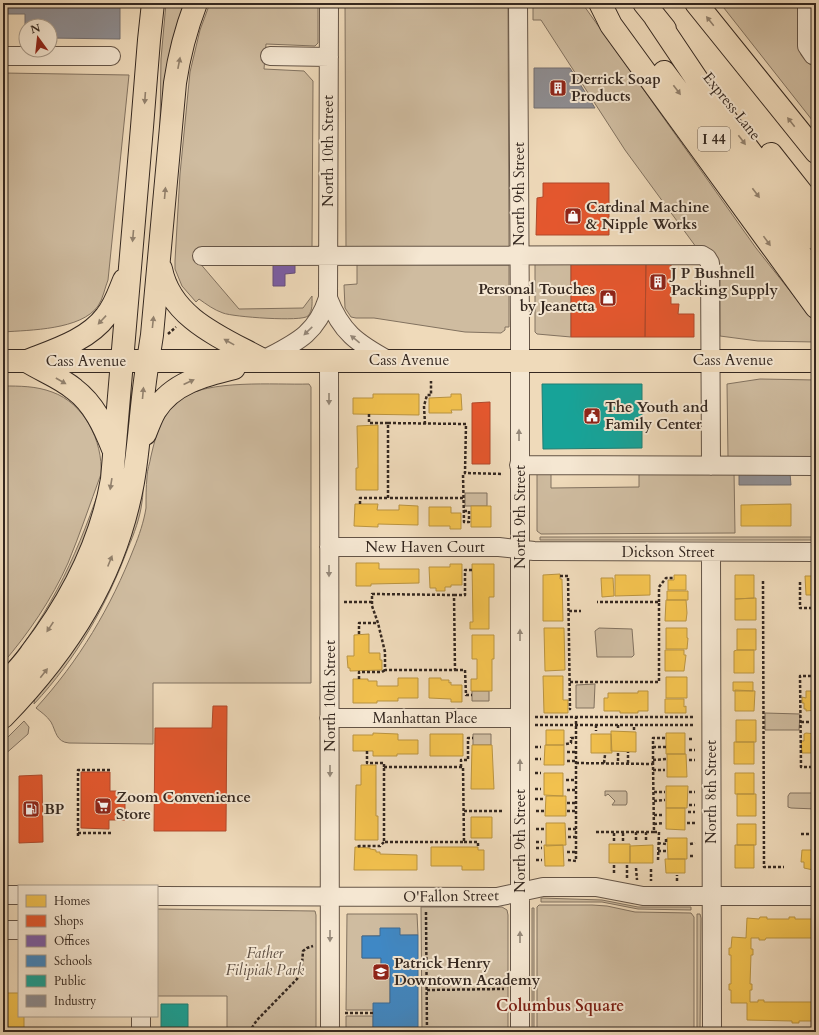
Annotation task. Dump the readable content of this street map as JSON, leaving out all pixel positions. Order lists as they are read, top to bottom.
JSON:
{
  "streets": {
    "main road": ["Express Lane", "I 44", "Cass Avenue"],
    "street": [
      "North 10th Street",
      "North 9th Street",
      "New Haven Court",
      "Dickson Street",
      "Manhattan Place",
      "North 8th Street",
      "O'Fallon Street"
    ]
  },
  "crossings": [
    ["North 10th Street", "Cass Avenue"],
    ["North 10th Street", "New Haven Court"],
    ["North 10th Street", "Manhattan Place"],
    ["North 10th Street", "O'Fallon Street"],
    ["North 9th Street", "Cass Avenue"],
    ["North 9th Street", "New Haven Court"],
    ["North 9th Street", "Dickson Street"],
    ["North 9th Street", "Manhattan Place"],
    ["North 9th Street", "O'Fallon Street"],
    ["New Haven Court", "Dickson Street"],
    ["Dickson Street", "North 8th Street"],
    ["North 8th Street", "O'Fallon Street"]
  ],
  "one_way": ["North 9th Street"],
  "districts": ["Columbus Square"],
  "parks": ["Father Filipiak Park"],
  "places": {
    "building": ["Derrick Soap Products", "J P Bushnell Packing Supply"],
    "shop": ["Cardinal Machine & Nipple Works", "Personal Touches by Jeanetta"],
    "public building": ["The Youth and Family Center"],
    "supermarket": ["Zoom Convenience Store"],
    "fuel station": ["BP"],
    "school or university": ["Patrick Henry Downtown Academy"]
  },
  "legend": [
    "Homes",
    "Shops",
    "Offices",
    "Schools",
    "Public",
    "Industry"
  ],
  "north": "top"
}
